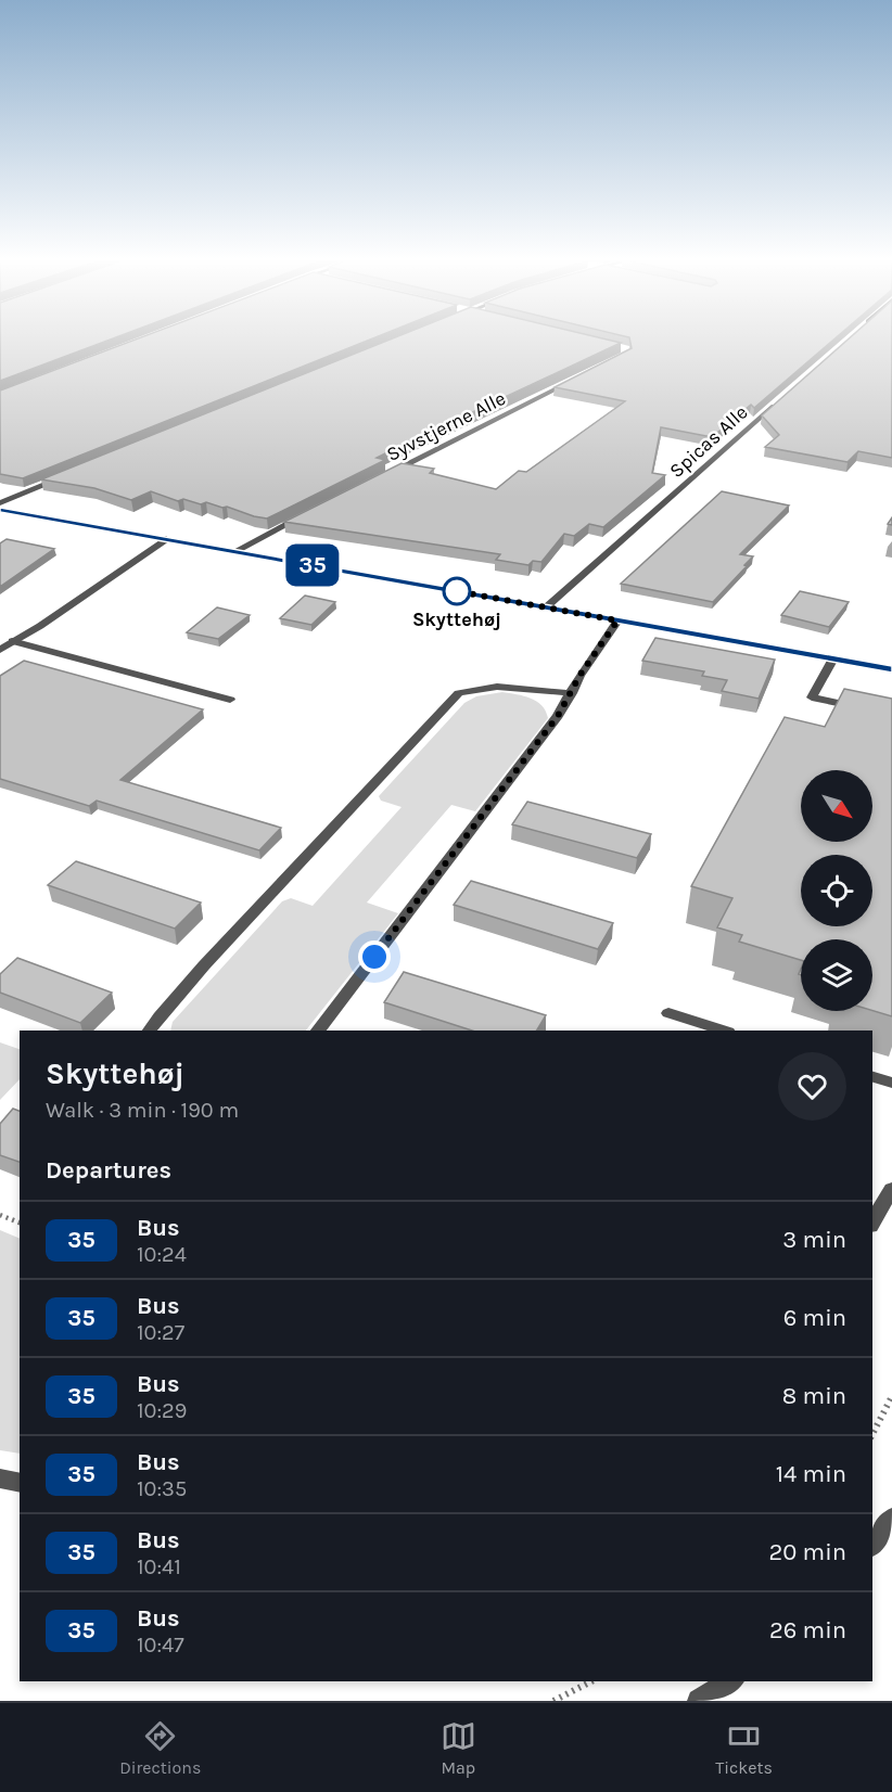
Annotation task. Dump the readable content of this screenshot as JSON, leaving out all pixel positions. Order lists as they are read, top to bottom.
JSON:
{
  "streets": {
    "street": ["Syvstjerne Alle", "Spicas Alle"]
  },
  "places": ["Skyttehøj"],
  "lines": ["bus line 35"],
  "north": "bottom right",
  "page": {
    "on_map": "35",
    "heading": [
      ["Skyttehøj", "Walk · 3 min · 190 m"],
      "Departures"
    ],
    "list": [
      {
        "mark": "35",
        "name": "Bus",
        "note": "10:24",
        "value": "3 min"
      },
      {
        "mark": "35",
        "name": "Bus",
        "note": "10:27",
        "value": "6 min"
      },
      {
        "mark": "35",
        "name": "Bus",
        "note": "10:29",
        "value": "8 min"
      },
      {
        "mark": "35",
        "name": "Bus",
        "note": "10:35",
        "value": "14 min"
      },
      {
        "mark": "35",
        "name": "Bus",
        "note": "10:41",
        "value": "20 min"
      },
      {
        "mark": "35",
        "name": "Bus",
        "note": "10:47",
        "value": "26 min"
      }
    ],
    "tabs": ["Directions", "Map", "Tickets"]
  }
}
